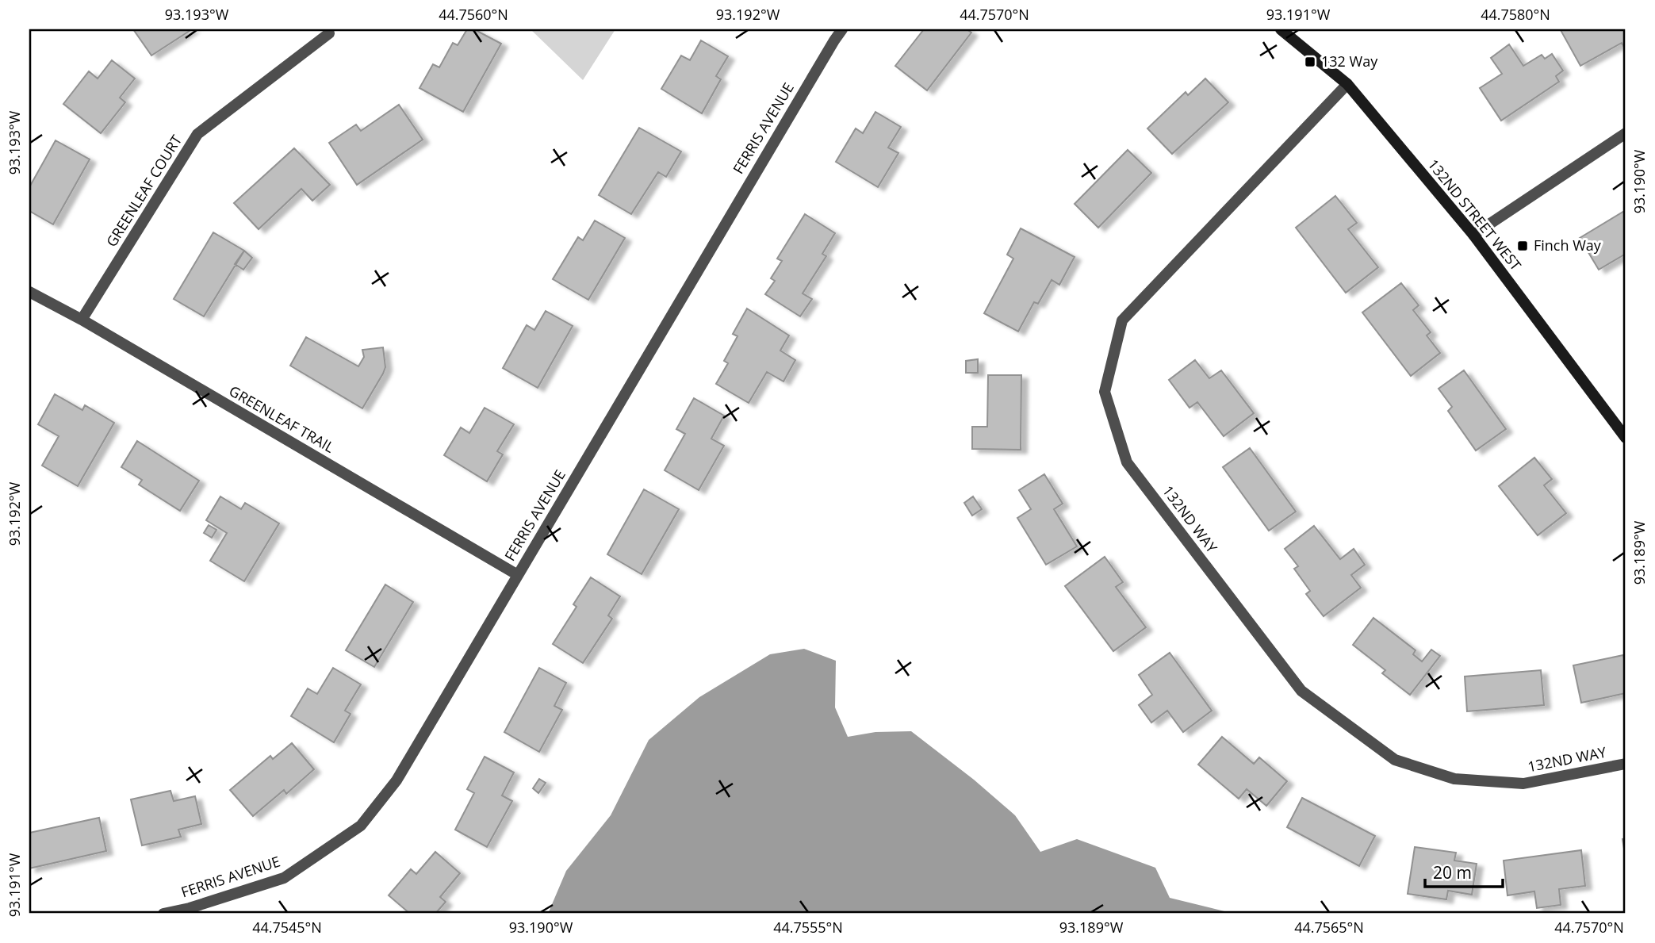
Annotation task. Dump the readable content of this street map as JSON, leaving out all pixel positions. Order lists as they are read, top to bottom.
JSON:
{
  "streets": {
    "street": [
      "FERRIS AVENUE",
      "GREENLEAF COURT",
      "132ND STREET WEST",
      "GREENLEAF TRAIL",
      "132ND WAY"
    ]
  },
  "crossings": [
    ["FERRIS AVENUE", "GREENLEAF TRAIL"],
    ["GREENLEAF COURT", "GREENLEAF TRAIL"],
    ["132ND STREET WEST", "132ND WAY"]
  ],
  "places": {
    "transit": ["132 Way", "Finch Way"]
  },
  "scale_bar": "20 m",
  "coordinates": [
    "93.193°W",
    "44.7560°N",
    "93.192°W",
    "44.7570°N",
    "93.191°W",
    "44.7580°N",
    "93.190°W",
    "93.189°W",
    "44.7545°N",
    "44.7555°N",
    "44.7565°N"
  ]
}
